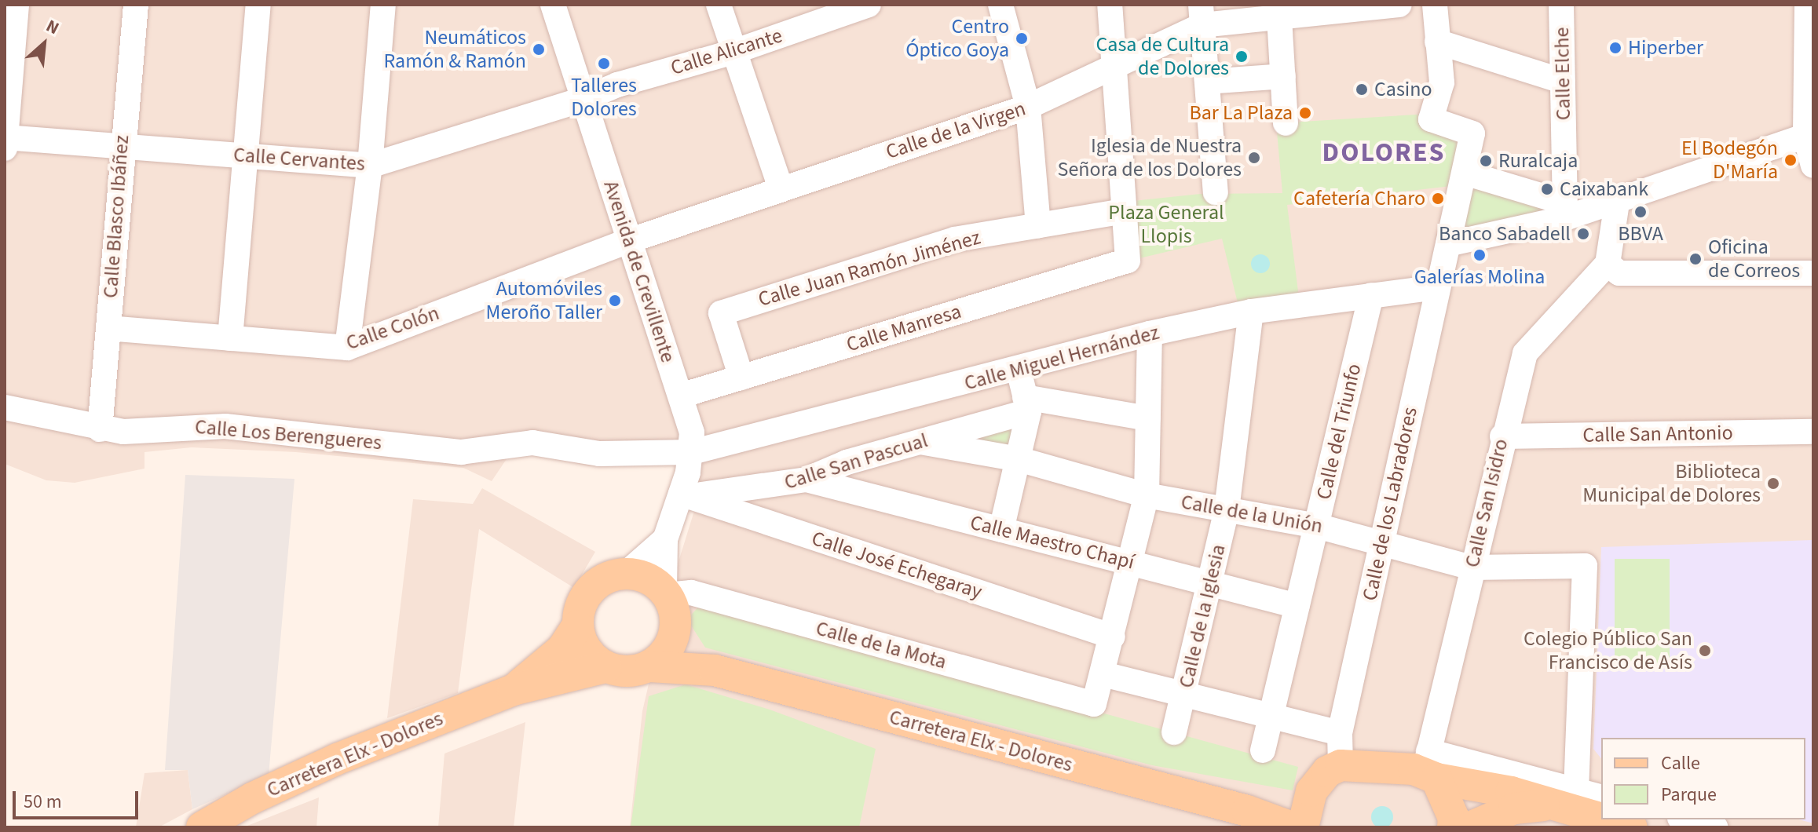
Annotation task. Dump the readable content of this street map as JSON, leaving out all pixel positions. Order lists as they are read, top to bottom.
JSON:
{
  "streets": {
    "main road": ["Carretera Elx - Dolores"],
    "street": [
      "Calle Alicante",
      "Calle Elche",
      "Calle de la Virgen",
      "Calle Cervantes",
      "Calle Blasco Ibáñez",
      "Calle Juan Ramón Jiménez",
      "Avenida de Crevillente",
      "Calle Colón",
      "Calle Manresa",
      "Calle Miguel Hernández",
      "Calle del Triunfo",
      "Calle San Antonio",
      "Calle Los Berengueres",
      "Calle San Pascual",
      "Calle San Isidro",
      "Calle de los Labradores",
      "Calle de la Unión",
      "Calle Maestro Chapí",
      "Calle José Echegaray",
      "Calle de la Iglesia",
      "Calle de la Mota"
    ]
  },
  "crossings": [
    ["Calle Alicante", "Calle Cervantes"],
    ["Calle Alicante", "Avenida de Crevillente"],
    ["Calle de la Virgen", "Avenida de Crevillente"],
    ["Calle de la Virgen", "Calle Colón"],
    ["Calle Cervantes", "Calle Blasco Ibáñez"],
    ["Calle Cervantes", "Avenida de Crevillente"],
    ["Calle Blasco Ibáñez", "Calle Colón"],
    ["Calle Blasco Ibáñez", "Calle Los Berengueres"],
    ["Calle Juan Ramón Jiménez", "Calle Manresa"],
    ["Avenida de Crevillente", "Calle Colón"],
    ["Avenida de Crevillente", "Calle Manresa"],
    ["Avenida de Crevillente", "Calle Miguel Hernández"],
    ["Avenida de Crevillente", "Calle San Pascual"],
    ["Avenida de Crevillente", "Calle José Echegaray"],
    ["Avenida de Crevillente", "Calle de la Mota"],
    ["Avenida de Crevillente", "Carretera Elx - Dolores"],
    ["Calle Miguel Hernández", "Calle del Triunfo"],
    ["Calle Miguel Hernández", "Calle Los Berengueres"],
    ["Calle Miguel Hernández", "Calle de los Labradores"],
    ["Calle Miguel Hernández", "Calle de la Iglesia"],
    ["Calle del Triunfo", "Calle de la Unión"],
    ["Calle del Triunfo", "Calle Maestro Chapí"],
    ["Calle San Antonio", "Calle San Isidro"],
    ["Calle San Pascual", "Calle de la Unión"],
    ["Calle San Pascual", "Calle Maestro Chapí"],
    ["Calle San Pascual", "Calle José Echegaray"],
    ["Calle San Isidro", "Calle de la Unión"],
    ["Calle de los Labradores", "Calle de la Unión"],
    ["Calle de la Unión", "Calle de la Iglesia"],
    ["Calle Maestro Chapí", "Calle de la Iglesia"],
    ["Calle de la Mota", "Carretera Elx - Dolores"]
  ],
  "districts": ["DOLORES"],
  "parks": ["Plaza General Llopis"],
  "places": [
    "Centro Óptico Goya",
    "Hiperber",
    "Neumáticos Ramón & Ramón",
    "Casa de Cultura de Dolores",
    "Talleres Dolores",
    "Casino",
    "Bar La Plaza",
    "Iglesia de Nuestra Señora de los Dolores",
    "El Bodegón D'María",
    "Ruralcaja",
    "Caixabank",
    "Cafetería Charo",
    "BBVA",
    "Banco Sabadell",
    "Galerías Molina",
    "Oficina de Correos",
    "Automóviles Meroño Taller",
    "Biblioteca Municipal de Dolores",
    "Colegio Público San Francisco de Asís"
  ],
  "legend": ["Calle", "Parque"],
  "scale_bar": "50 m",
  "north": "top right"
}
